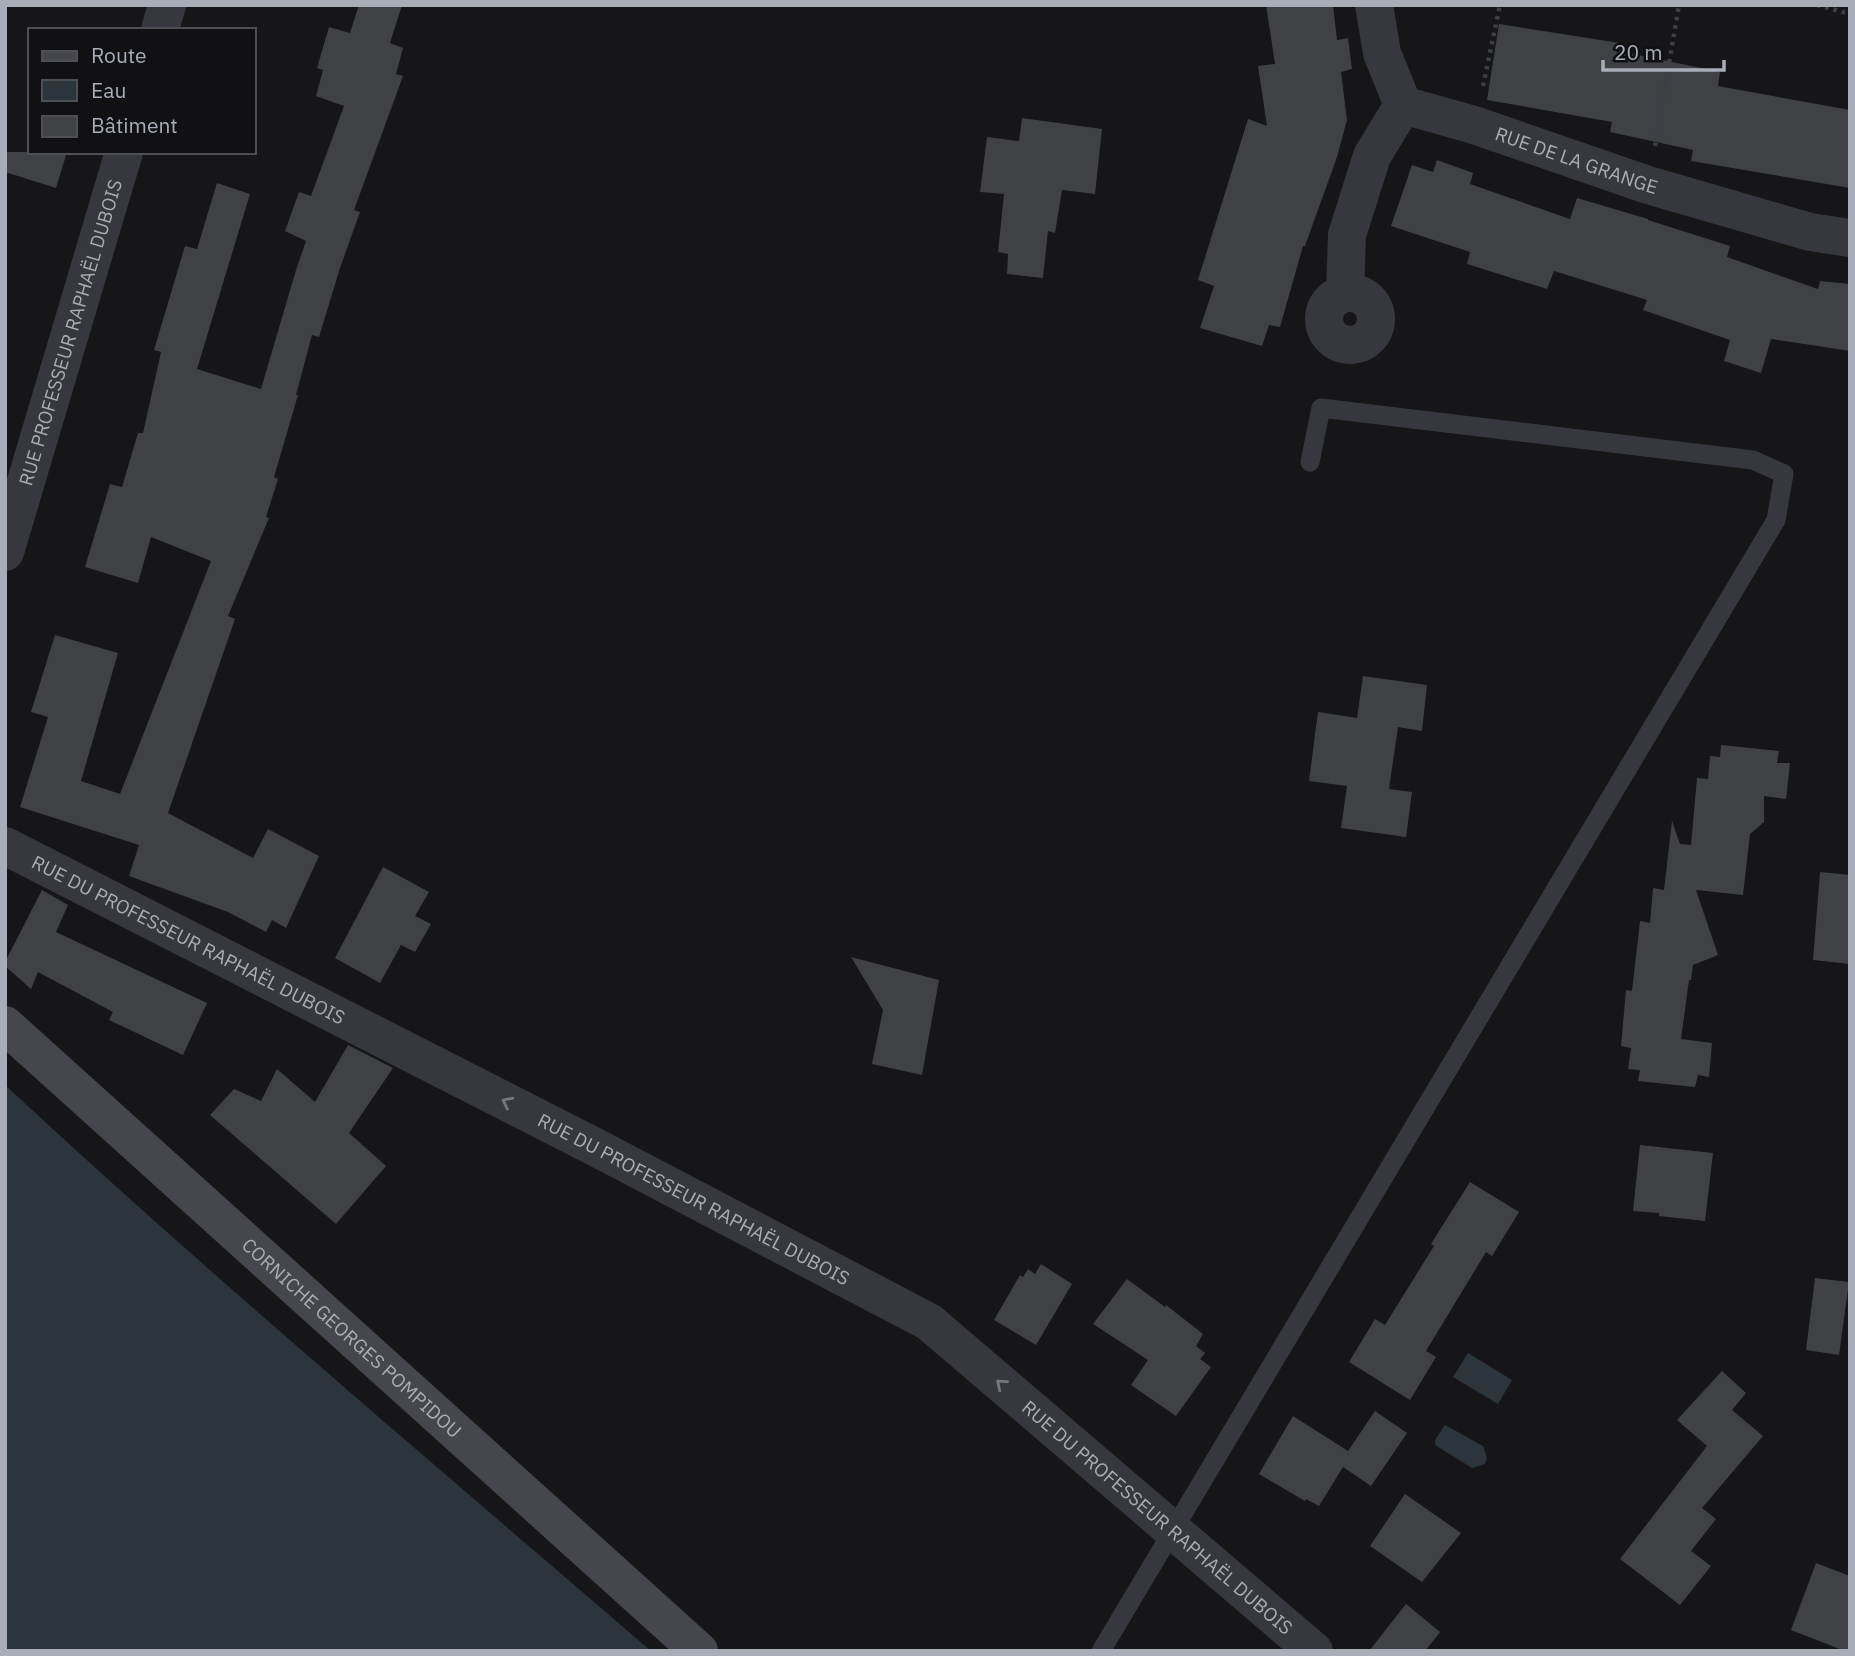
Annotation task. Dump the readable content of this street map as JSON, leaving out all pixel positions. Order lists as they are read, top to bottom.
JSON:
{
  "streets": {
    "main road": ["CORNICHE GEORGES POMPIDOU"],
    "street": ["RUE DE LA GRANGE", "RUE PROFESSEUR RAPHAËL DUBOIS", "RUE DU PROFESSEUR RAPHAËL DUBOIS"]
  },
  "one_way": ["RUE DU PROFESSEUR RAPHAËL DUBOIS"],
  "legend": ["Route", "Eau", "Bâtiment"],
  "scale_bar": "20 m"
}
